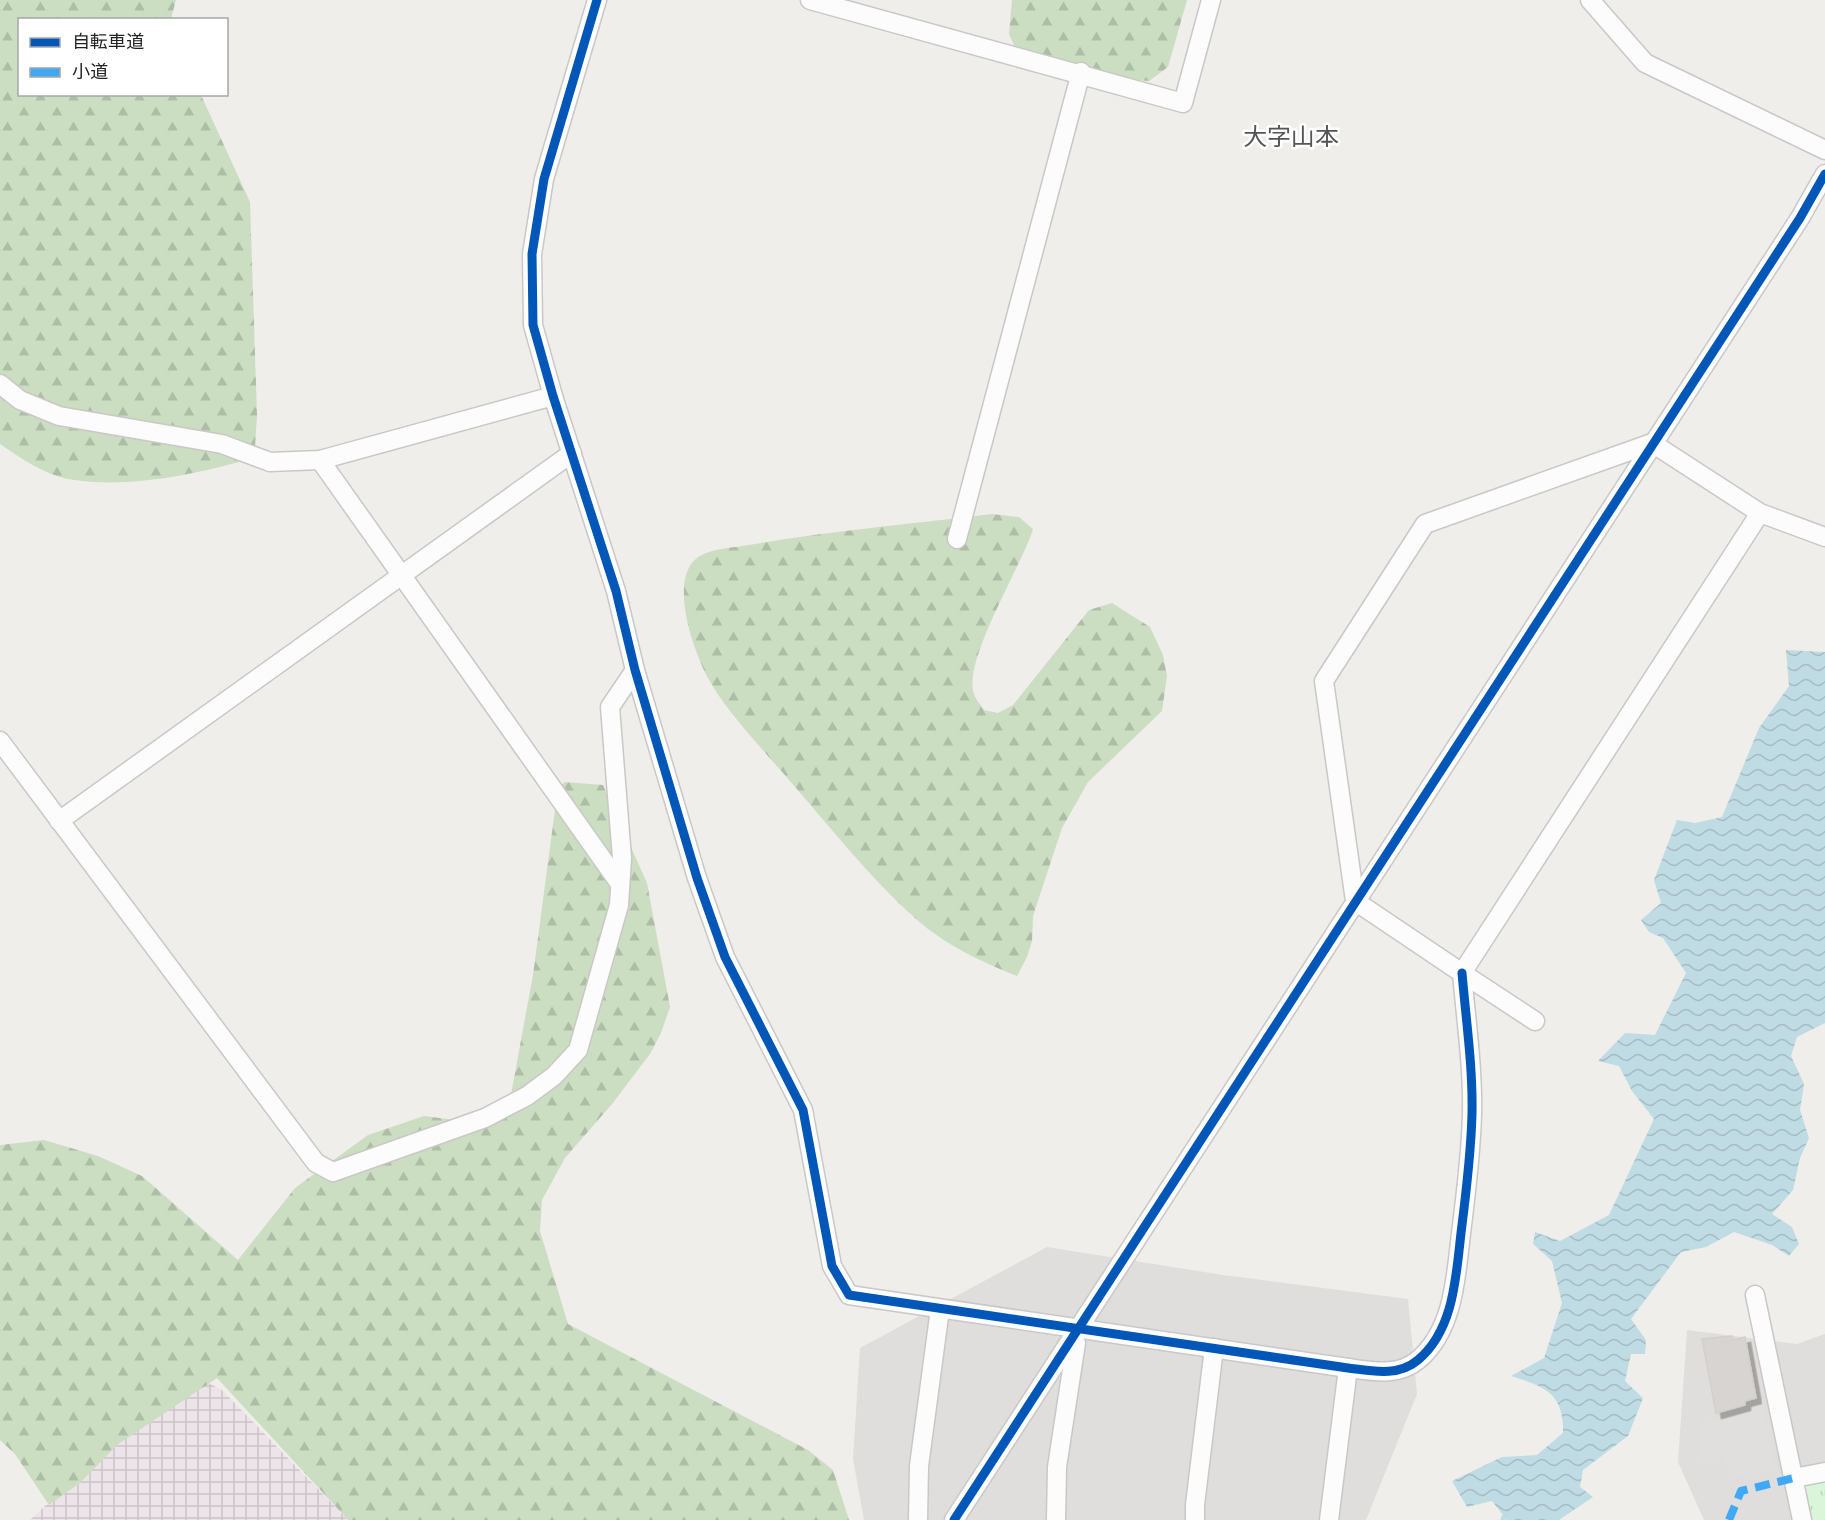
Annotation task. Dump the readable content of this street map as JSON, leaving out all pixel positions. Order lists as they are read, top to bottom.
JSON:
{
  "districts": ["大字山本"],
  "legend": ["自転車道", "小道"]
}
